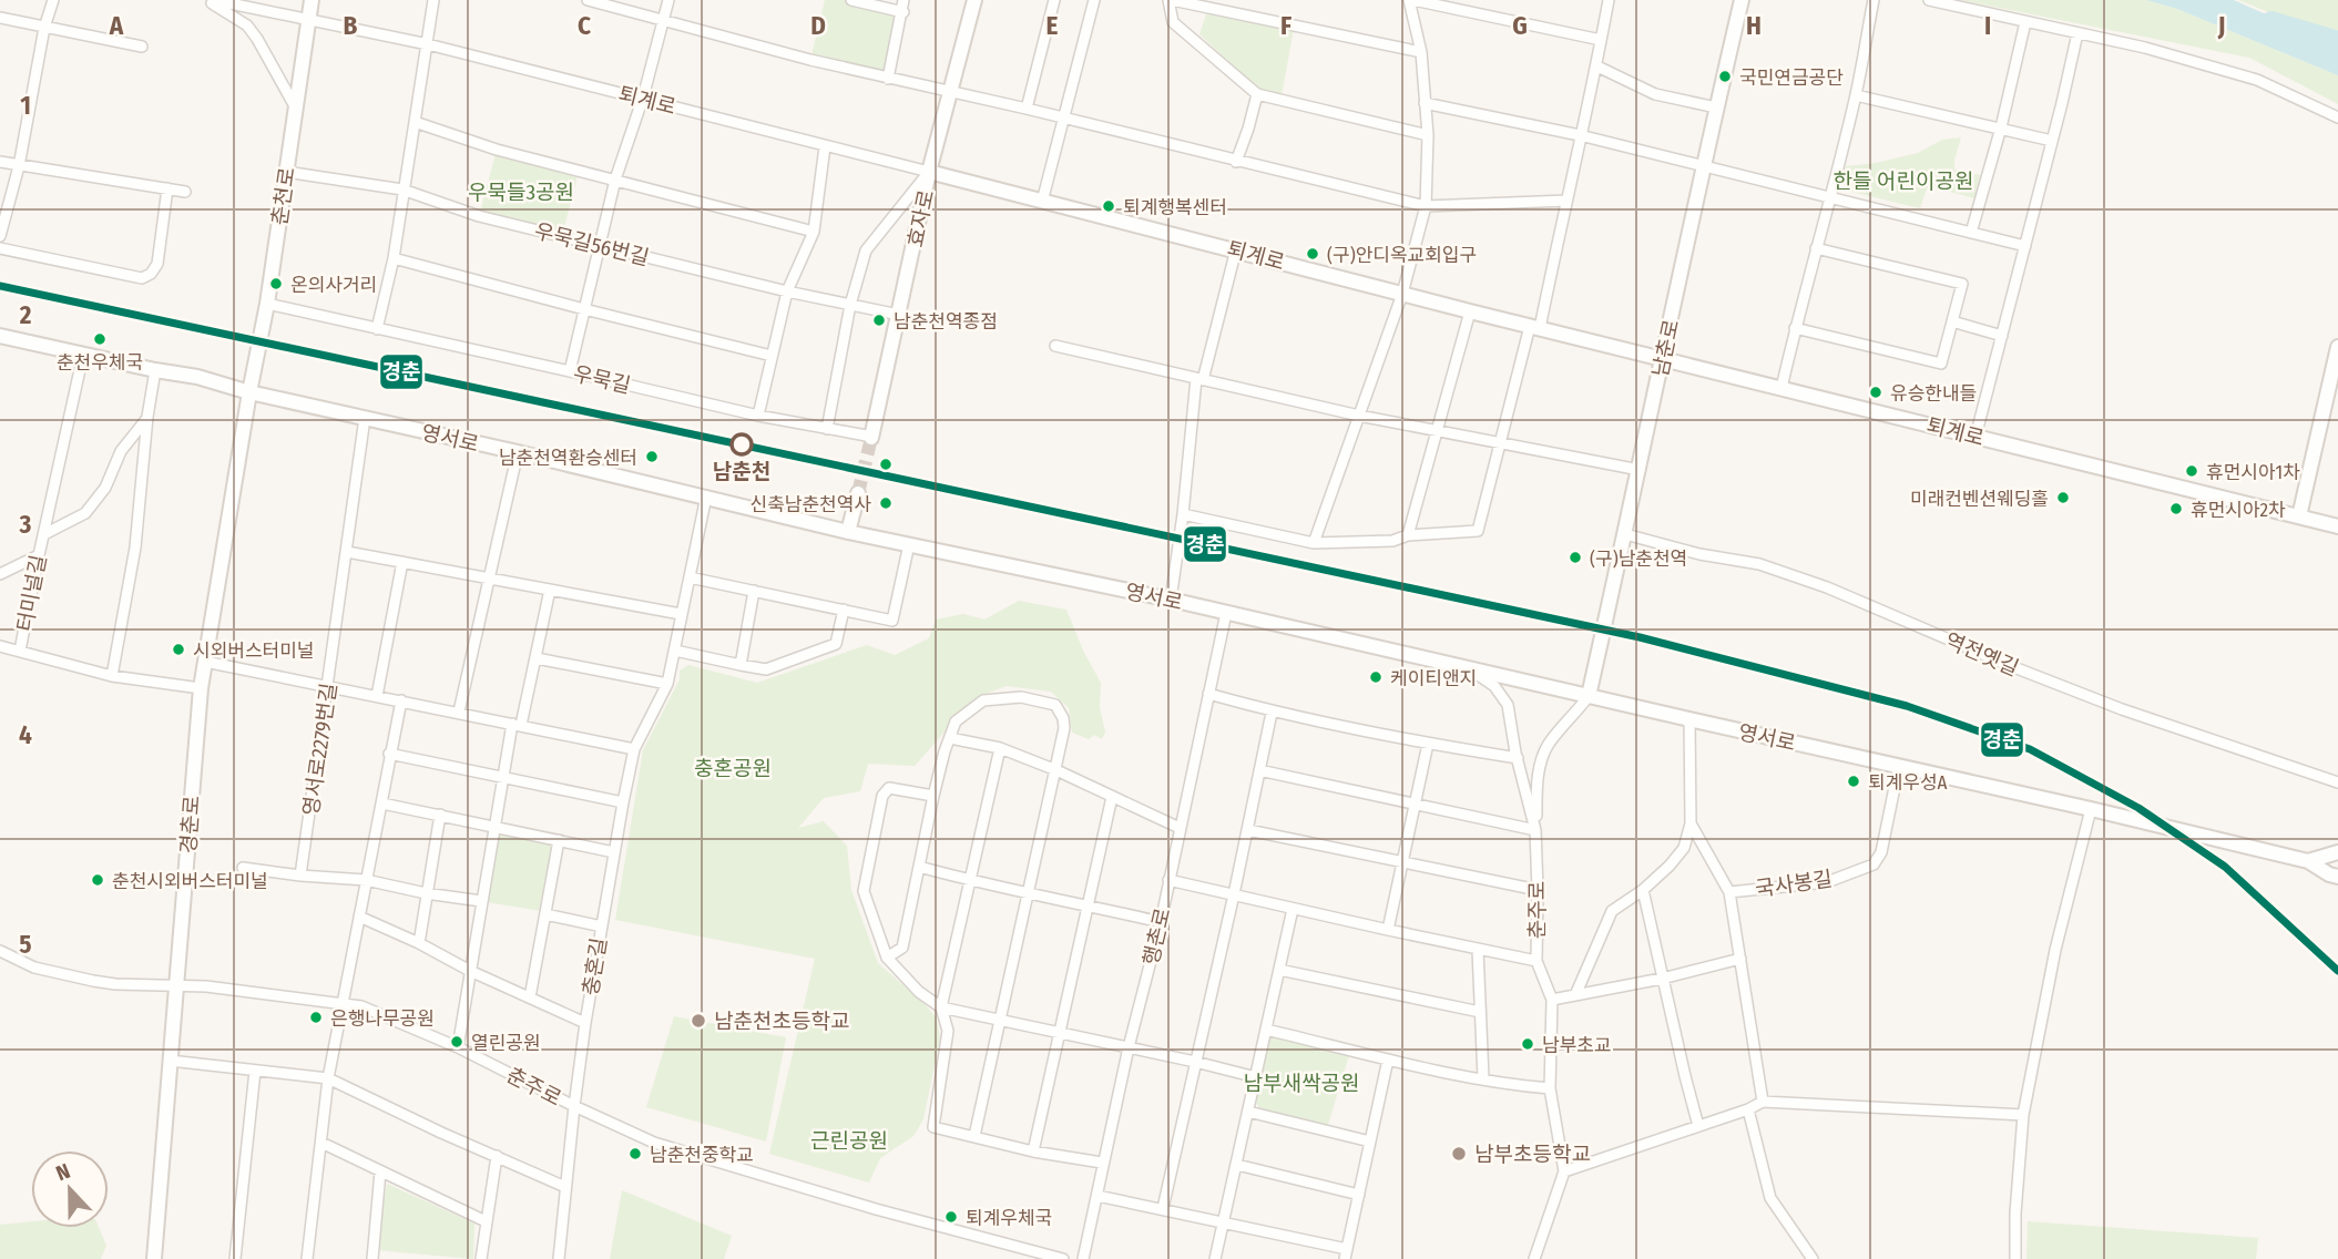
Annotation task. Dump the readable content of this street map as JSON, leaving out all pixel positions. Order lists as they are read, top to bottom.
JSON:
{
  "streets": {
    "street": [
      "퇴계로",
      "춘천로",
      "효자로",
      "우묵길56번길",
      "남춘로",
      "우묵길",
      "영서로",
      "터미널길",
      "역전옛길",
      "영서로2279번길",
      "경춘로",
      "국사봉길",
      "춘주로",
      "행촌로",
      "충혼길"
    ]
  },
  "crossings": [
    ["퇴계로", "춘천로"],
    ["퇴계로", "효자로"],
    ["퇴계로", "남춘로"],
    ["춘천로", "우묵길56번길"],
    ["춘천로", "우묵길"],
    ["춘천로", "영서로"],
    ["춘천로", "경춘로"],
    ["효자로", "우묵길56번길"],
    ["효자로", "우묵길"],
    ["남춘로", "영서로"],
    ["남춘로", "역전옛길"],
    ["영서로", "터미널길"],
    ["영서로", "영서로2279번길"],
    ["영서로", "경춘로"],
    ["영서로", "국사봉길"],
    ["영서로", "춘주로"],
    ["영서로", "행촌로"],
    ["영서로", "충혼길"],
    ["터미널길", "경춘로"],
    ["경춘로", "춘주로"],
    ["춘주로", "충혼길"]
  ],
  "parks": [
    "한들 어린이공원",
    "우묵들3공원",
    "충혼공원",
    "남부새싹공원",
    "근린공원"
  ],
  "places": [
    "국민연금공단",
    "퇴계행복센터",
    "(구)안디옥교회입구",
    "온의사거리",
    "남춘천역종점",
    "춘천우체국",
    "유승한내들",
    "남춘천",
    "남춘천역환승센터",
    "휴먼시아1차",
    "미래컨벤션웨딩홀",
    "신축남춘천역사",
    "휴먼시아2차",
    "(구)남춘천역",
    "시외버스터미널",
    "케이티앤지",
    "퇴계우성A",
    "춘천시외버스터미널",
    "은행나무공원",
    "남춘천초등학교",
    "열린공원",
    "남부초교",
    "남춘천중학교",
    "남부초등학교",
    "퇴계우체국"
  ],
  "lines": ["transit line 경춘"],
  "north": "top",
  "grid": {
    "columns": [
      "A",
      "B",
      "C",
      "D",
      "E",
      "F",
      "G",
      "H",
      "I",
      "J"
    ],
    "rows": [
      "1",
      "2",
      "3",
      "4",
      "5"
    ]
  }
}
